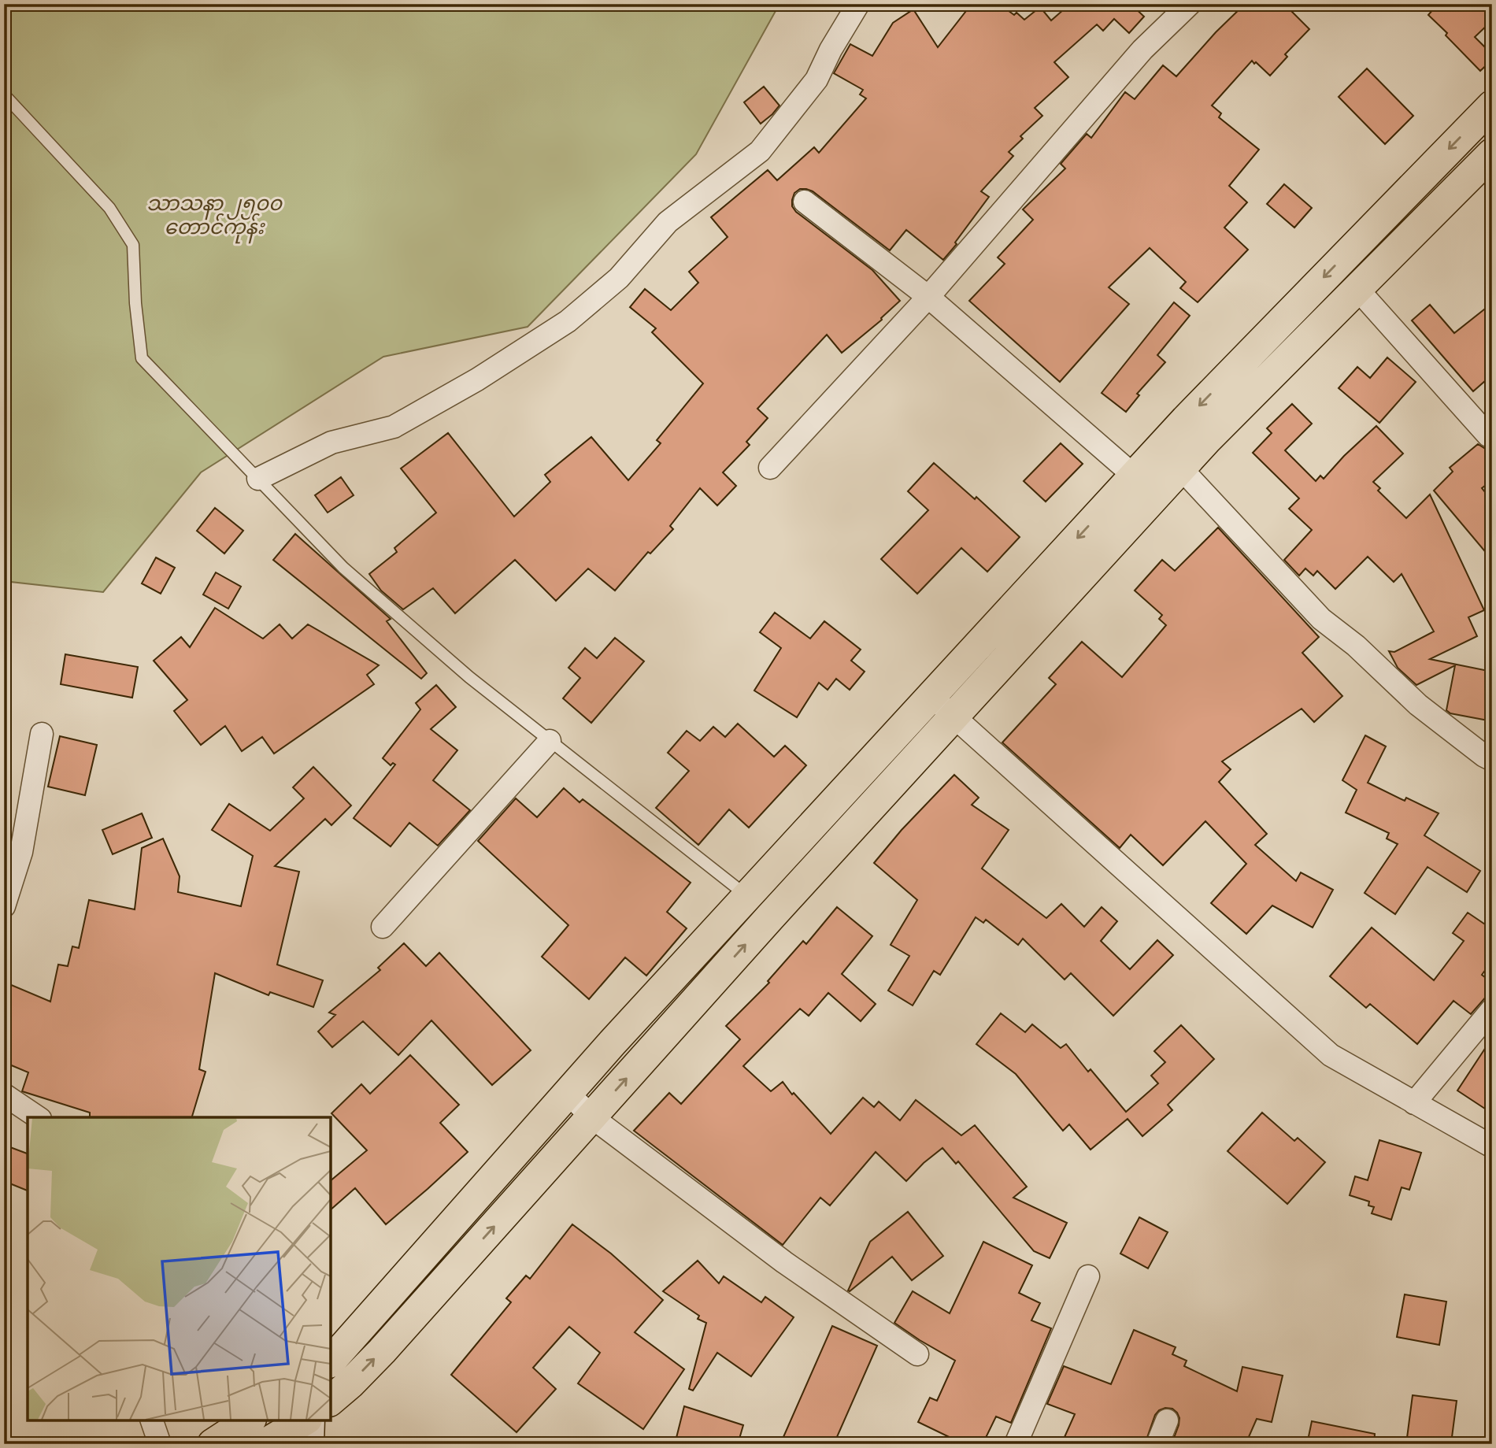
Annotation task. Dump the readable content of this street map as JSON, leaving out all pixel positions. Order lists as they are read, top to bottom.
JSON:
{
  "parks": ["သာသနာ ၂၅၀၀ တောင်ကုန်း"]
}
